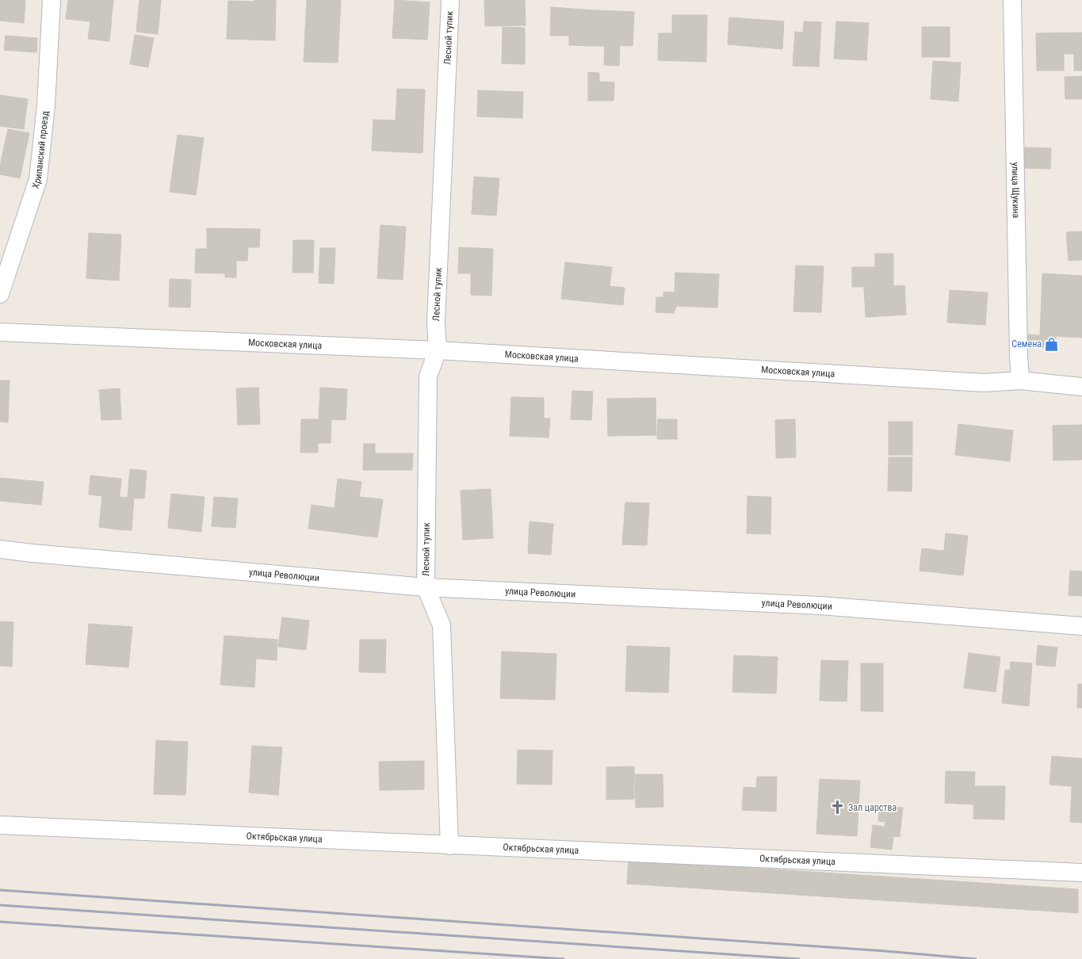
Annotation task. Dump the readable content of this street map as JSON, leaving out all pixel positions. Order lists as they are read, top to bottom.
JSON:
{
  "streets": {
    "street": [
      "Лесной тупик",
      "Хрипанский проезд",
      "улица Щукина",
      "Московская улица",
      "улица Революции",
      "Октябрьская улица"
    ]
  },
  "crossings": [
    ["Лесной тупик", "Московская улица"],
    ["Лесной тупик", "улица Революции"],
    ["улица Щукина", "Московская улица"]
  ],
  "places": {
    "shop": ["Семена"],
    "church": ["Зал царства"]
  }
}
